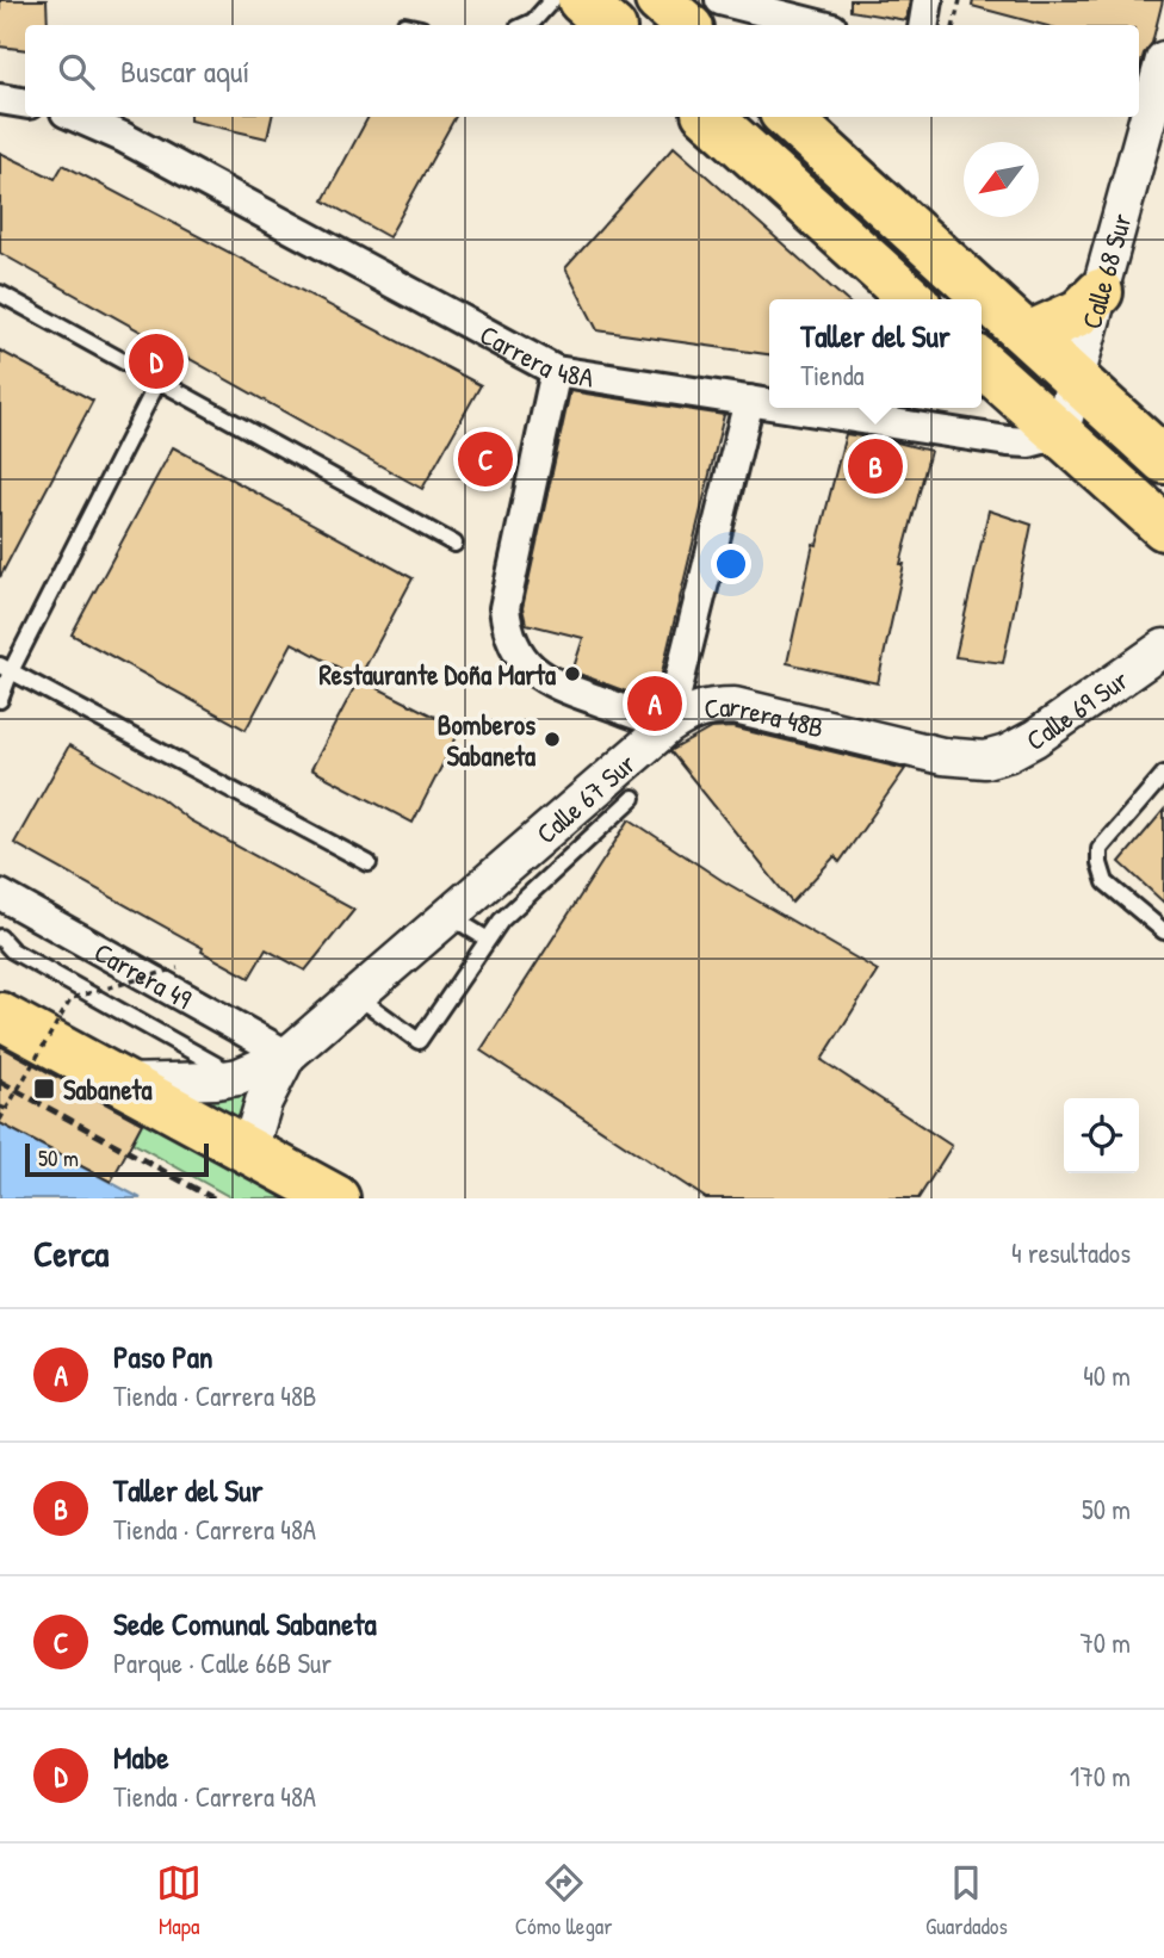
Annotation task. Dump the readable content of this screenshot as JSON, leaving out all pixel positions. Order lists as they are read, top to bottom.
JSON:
{
  "streets": {
    "street": [
      "Calle 68 Sur",
      "Carrera 48A",
      "Calle 69 Sur",
      "Carrera 48B",
      "Calle 67 Sur",
      "Carrera 49"
    ]
  },
  "crossings": [
    ["Calle 68 Sur", "Carrera 48A"],
    ["Carrera 48A", "Carrera 48B"],
    ["Calle 69 Sur", "Carrera 48B"],
    ["Carrera 48B", "Calle 67 Sur"],
    ["Calle 67 Sur", "Carrera 49"]
  ],
  "places": {
    "other": ["Restaurante Doña Marta", "Bomberos Sabaneta"],
    "transit": ["Sabaneta"]
  },
  "scale_bar": "50 m",
  "north": "bottom left",
  "page": {
    "search": "Buscar aquí",
    "popup": ["Taller del Sur", "Tienda"],
    "pins": [
      "D",
      "C",
      "B",
      "A"
    ],
    "scale": "50 m",
    "heading": ["Cerca", "4 resultados"],
    "list": [
      {
        "mark": "A",
        "name": "Paso Pan",
        "note": "Tienda · Carrera 48B",
        "value": "40 m"
      },
      {
        "mark": "B",
        "name": "Taller del Sur",
        "note": "Tienda · Carrera 48A",
        "value": "50 m"
      },
      {
        "mark": "C",
        "name": "Sede Comunal Sabaneta",
        "note": "Parque · Calle 66B Sur",
        "value": "70 m"
      },
      {
        "mark": "D",
        "name": "Mabe",
        "note": "Tienda · Carrera 48A",
        "value": "170 m"
      }
    ],
    "nav": ["Mapa", "Cómo llegar", "Guardados"]
  }
}
